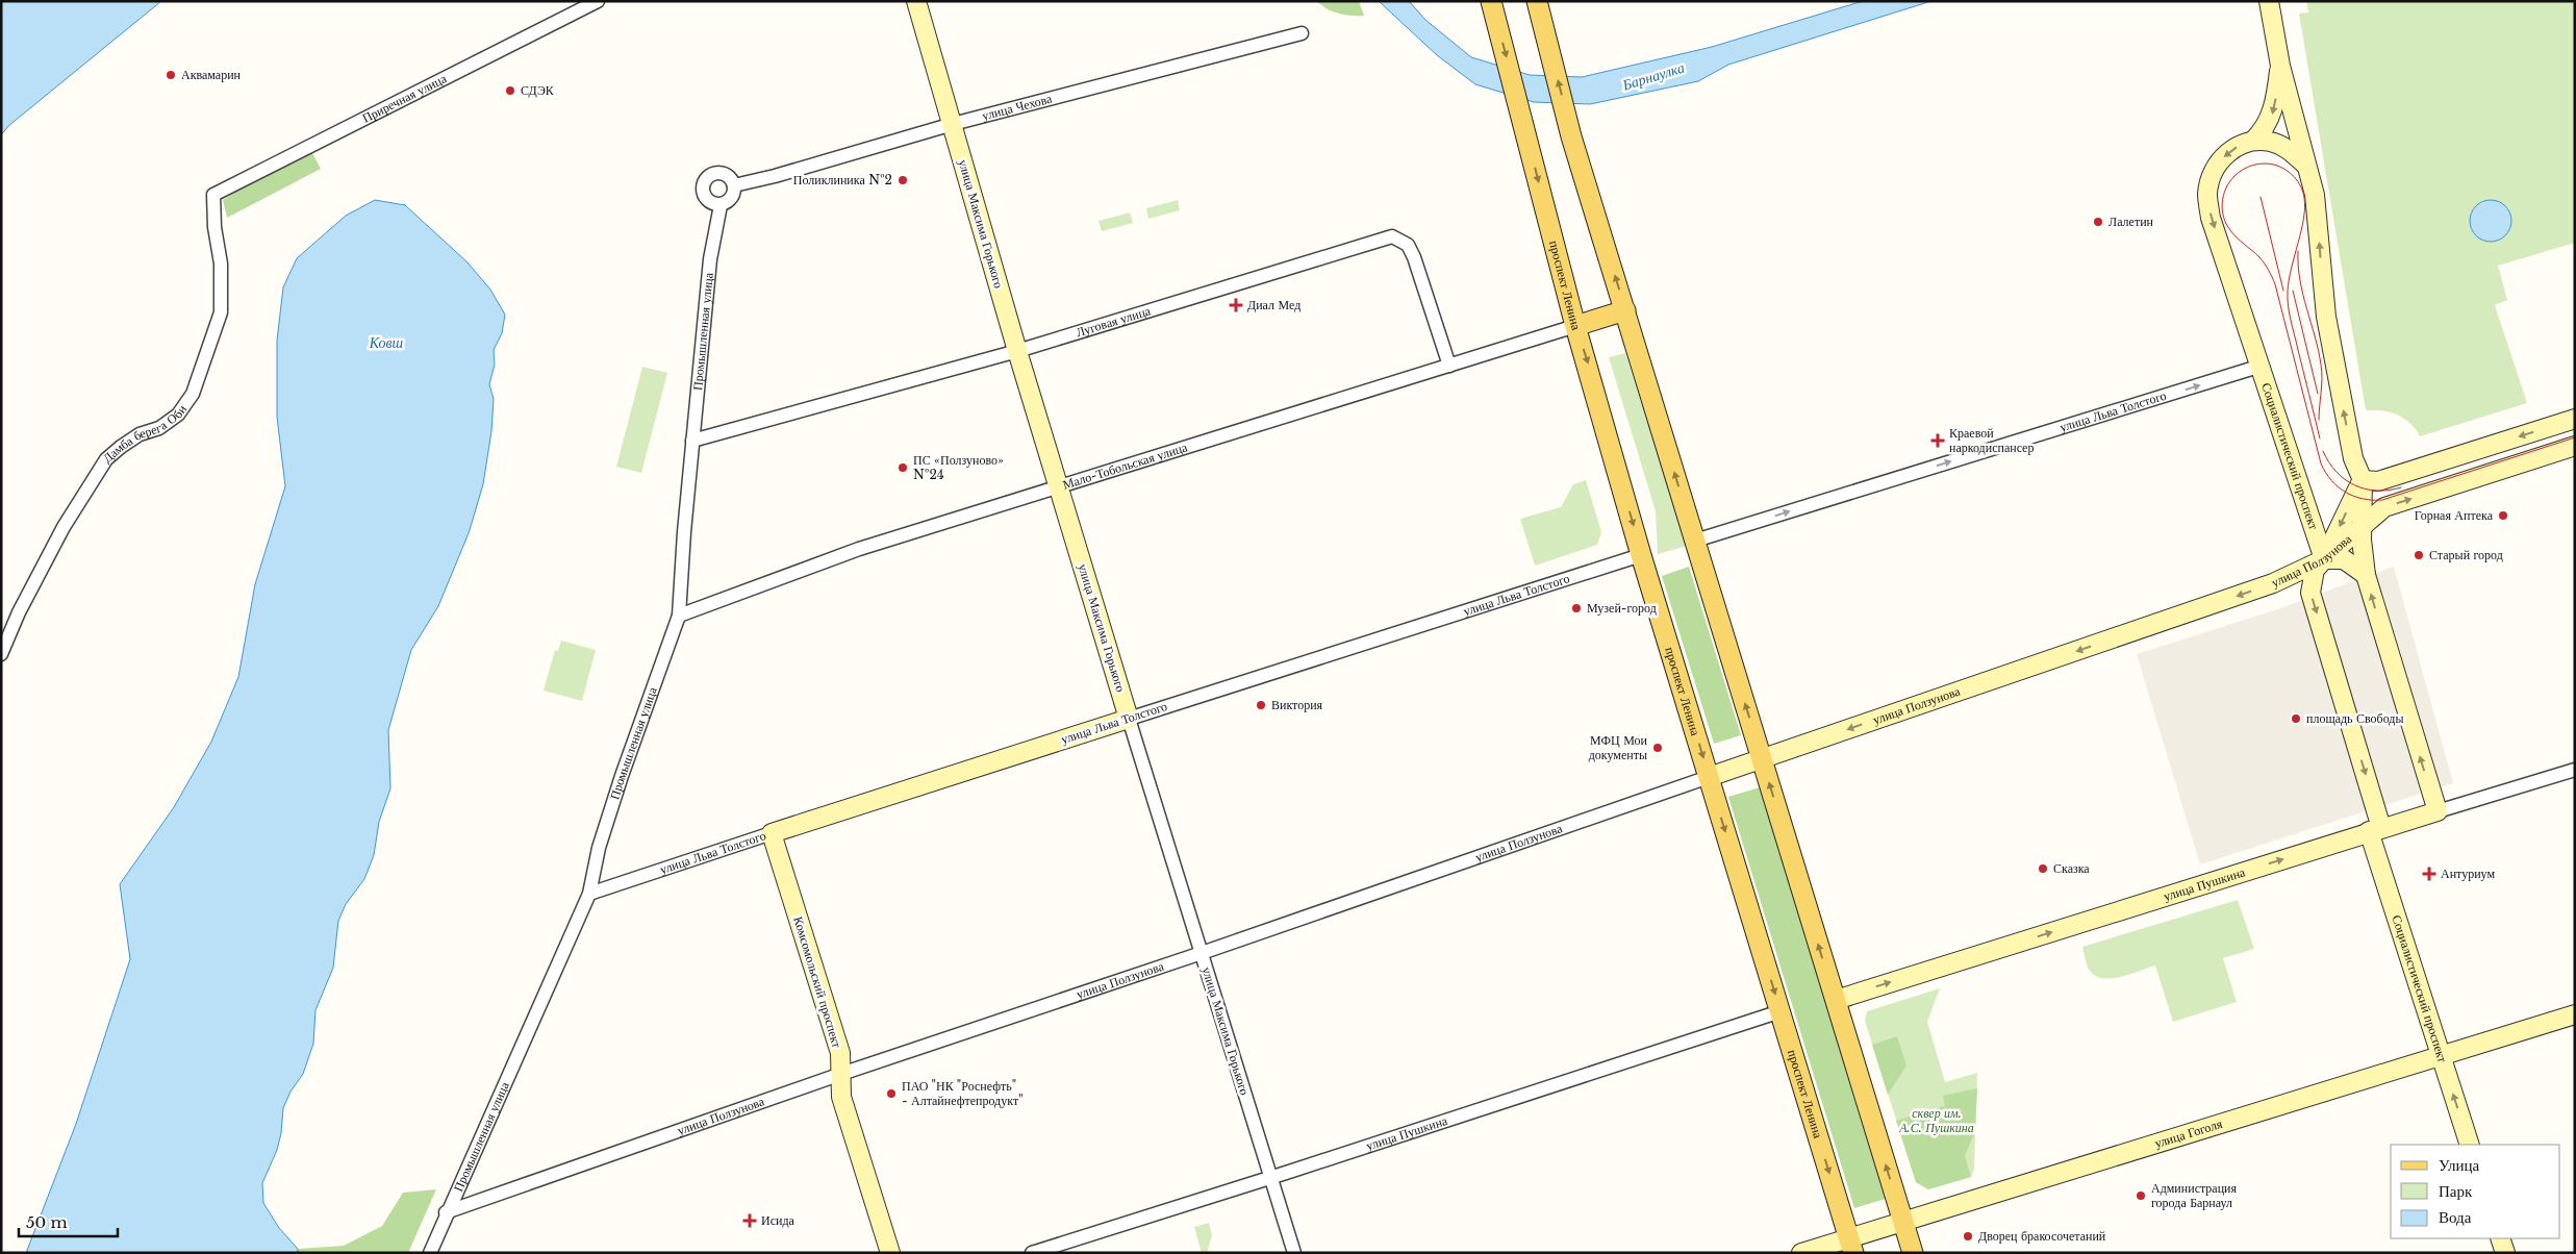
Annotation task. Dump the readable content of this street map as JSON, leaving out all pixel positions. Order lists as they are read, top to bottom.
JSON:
{
  "streets": {
    "main road": ["проспект Ленина"],
    "street": [
      "Приречная улица",
      "улица Чехова",
      "улица Максима Горького",
      "Луговая улица",
      "Промышленная улица",
      "улица Льва Толстого",
      "Дамба берега Оби",
      "Социалистический проспект",
      "Мало-Тобольская улица",
      "улица Ползунова",
      "улица Пушкина",
      "Комсомольский проспект",
      "улица Гоголя"
    ]
  },
  "crossings": [
    ["Приречная улица", "Дамба берега Оби"],
    ["улица Чехова", "улица Максима Горького"],
    ["улица Чехова", "Промышленная улица"],
    ["улица Максима Горького", "Луговая улица"],
    ["улица Максима Горького", "улица Льва Толстого"],
    ["улица Максима Горького", "Мало-Тобольская улица"],
    ["улица Максима Горького", "улица Ползунова"],
    ["улица Максима Горького", "улица Пушкина"],
    ["проспект Ленина", "улица Льва Толстого"],
    ["проспект Ленина", "Мало-Тобольская улица"],
    ["проспект Ленина", "улица Ползунова"],
    ["проспект Ленина", "улица Пушкина"],
    ["проспект Ленина", "улица Гоголя"],
    ["Луговая улица", "Промышленная улица"],
    ["Луговая улица", "Мало-Тобольская улица"],
    ["Промышленная улица", "улица Льва Толстого"],
    ["Промышленная улица", "Мало-Тобольская улица"],
    ["Промышленная улица", "улица Ползунова"],
    ["улица Льва Толстого", "Социалистический проспект"],
    ["улица Льва Толстого", "Комсомольский проспект"],
    ["Социалистический проспект", "улица Ползунова"],
    ["Социалистический проспект", "улица Пушкина"],
    ["Социалистический проспект", "улица Гоголя"],
    ["улица Ползунова", "Комсомольский проспект"]
  ],
  "one_way": ["улица Пушкина"],
  "water": ["Барнаулка", "Ковш"],
  "parks": ["сквер им. А.С. Пушкина"],
  "places": {
    "other": [
      "Аквамарин",
      "СДЭК",
      "Поликлиника №2",
      "Лалетин",
      "ПС «Ползуново» №24",
      "Горная Аптека",
      "Старый город",
      "Музей-город",
      "Виктория",
      "площадь Свободы",
      "МФЦ Мои документы",
      "Сказка",
      "ПАО \"НК \"Роснефть\" - Алтайнефтепродукт\"",
      "Администрация города Барнаул",
      "Дворец бракосочетаний"
    ],
    "health": [
      "Диал Мед",
      "Краевой наркодиспансер",
      "Антуриум",
      "Исида"
    ]
  },
  "legend": ["Улица", "Парк", "Вода"],
  "scale_bar": "50 m"
}
